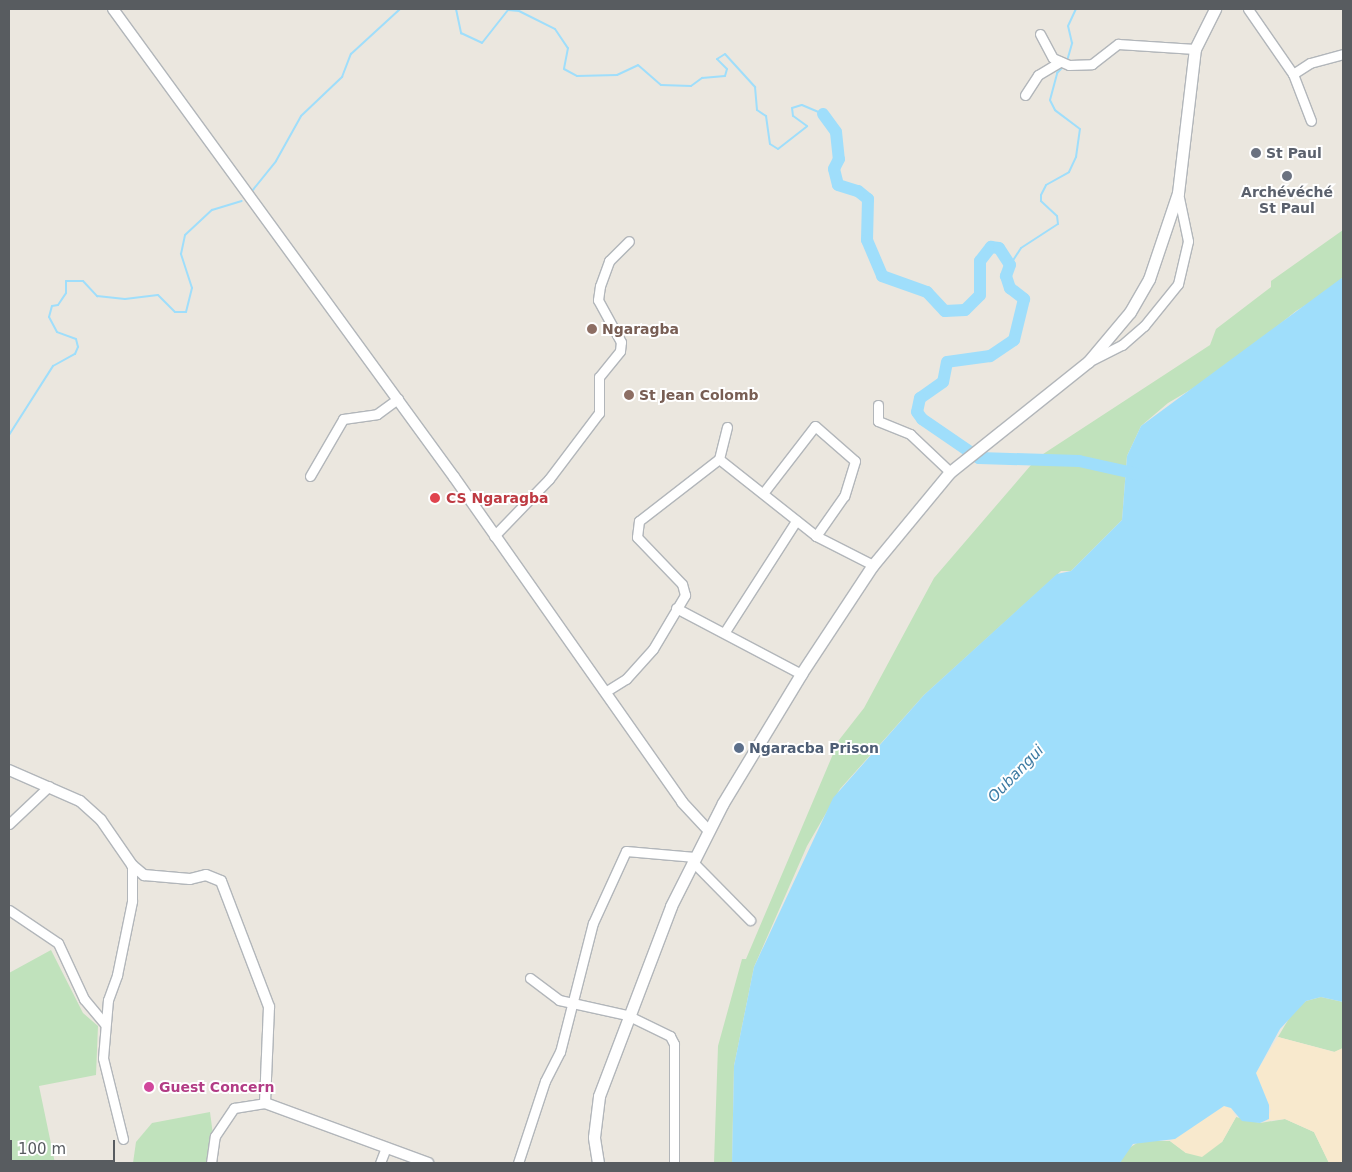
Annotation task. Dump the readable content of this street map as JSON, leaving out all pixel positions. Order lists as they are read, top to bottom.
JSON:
{
  "water": ["Oubangui"],
  "places": [
    "St Paul",
    "Archévéché St Paul",
    "Ngaragba",
    "St Jean Colomb",
    "CS Ngaragba",
    "Ngaracba Prison",
    "Guest Concern"
  ],
  "scale_bar": "100 m"
}
